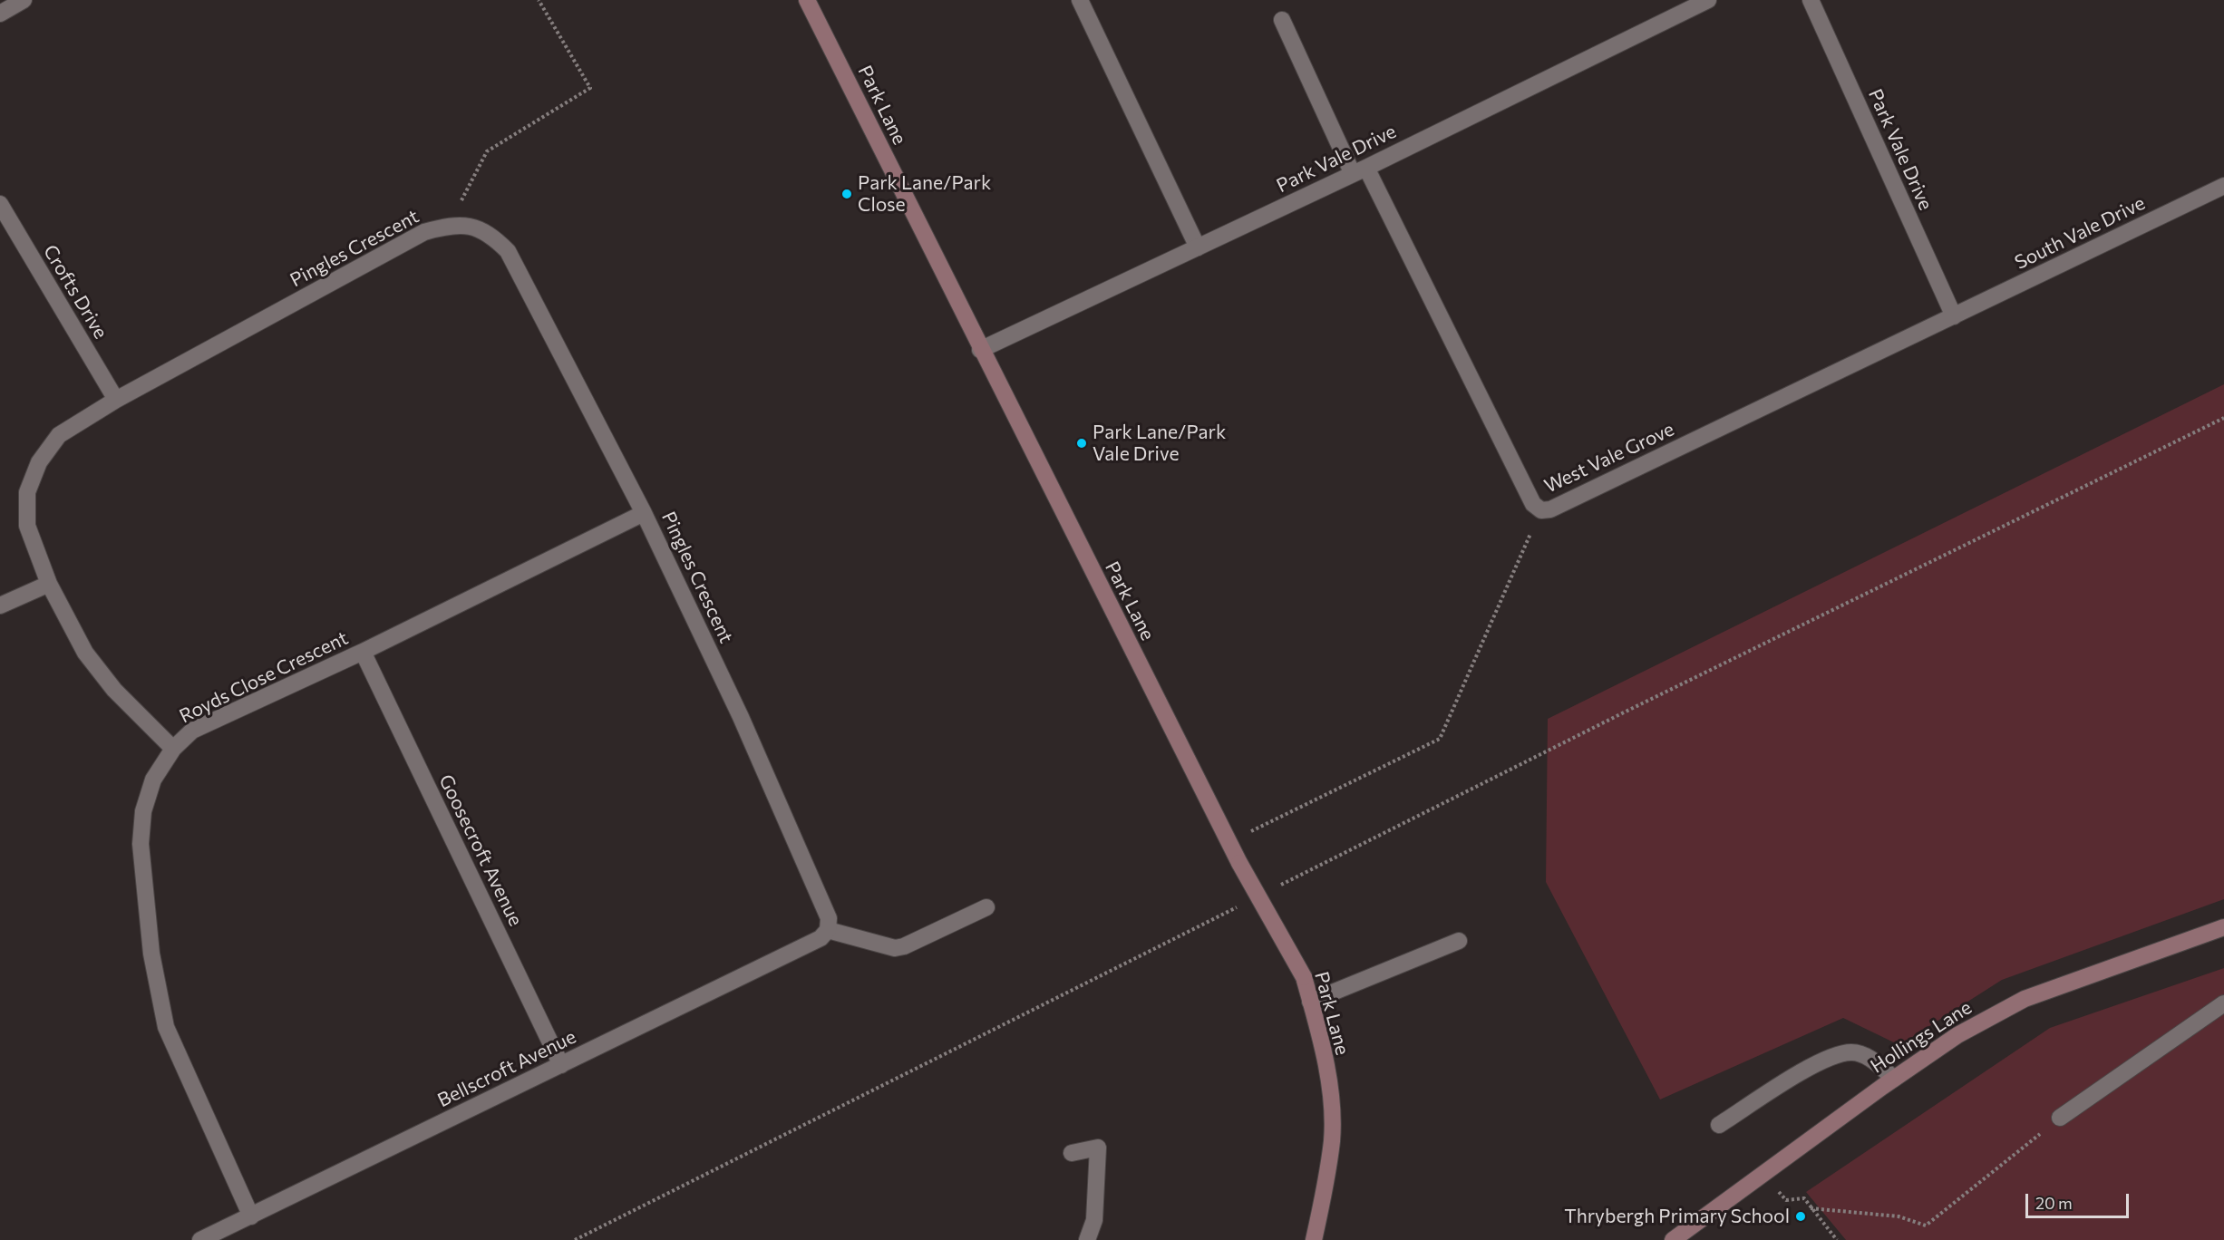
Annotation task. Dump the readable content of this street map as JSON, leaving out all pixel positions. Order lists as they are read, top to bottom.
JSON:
{
  "streets": {
    "street": [
      "Park Lane",
      "Park Vale Drive",
      "South Vale Drive",
      "Pingles Crescent",
      "Crofts Drive",
      "West Vale Grove",
      "Royds Close Crescent",
      "Goosecroft Avenue",
      "Hollings Lane",
      "Bellscroft Avenue"
    ]
  },
  "crossings": [
    ["Park Lane", "Park Vale Drive"],
    ["Park Vale Drive", "South Vale Drive"],
    ["Park Vale Drive", "West Vale Grove"],
    ["South Vale Drive", "West Vale Grove"],
    ["Pingles Crescent", "Crofts Drive"],
    ["Pingles Crescent", "Royds Close Crescent"],
    ["Pingles Crescent", "Bellscroft Avenue"],
    ["Royds Close Crescent", "Goosecroft Avenue"],
    ["Royds Close Crescent", "Bellscroft Avenue"],
    ["Goosecroft Avenue", "Bellscroft Avenue"]
  ],
  "places": ["Park Lane/Park Close", "Park Lane/Park Vale Drive", "Thrybergh Primary School"],
  "scale_bar": "20 m"
}
